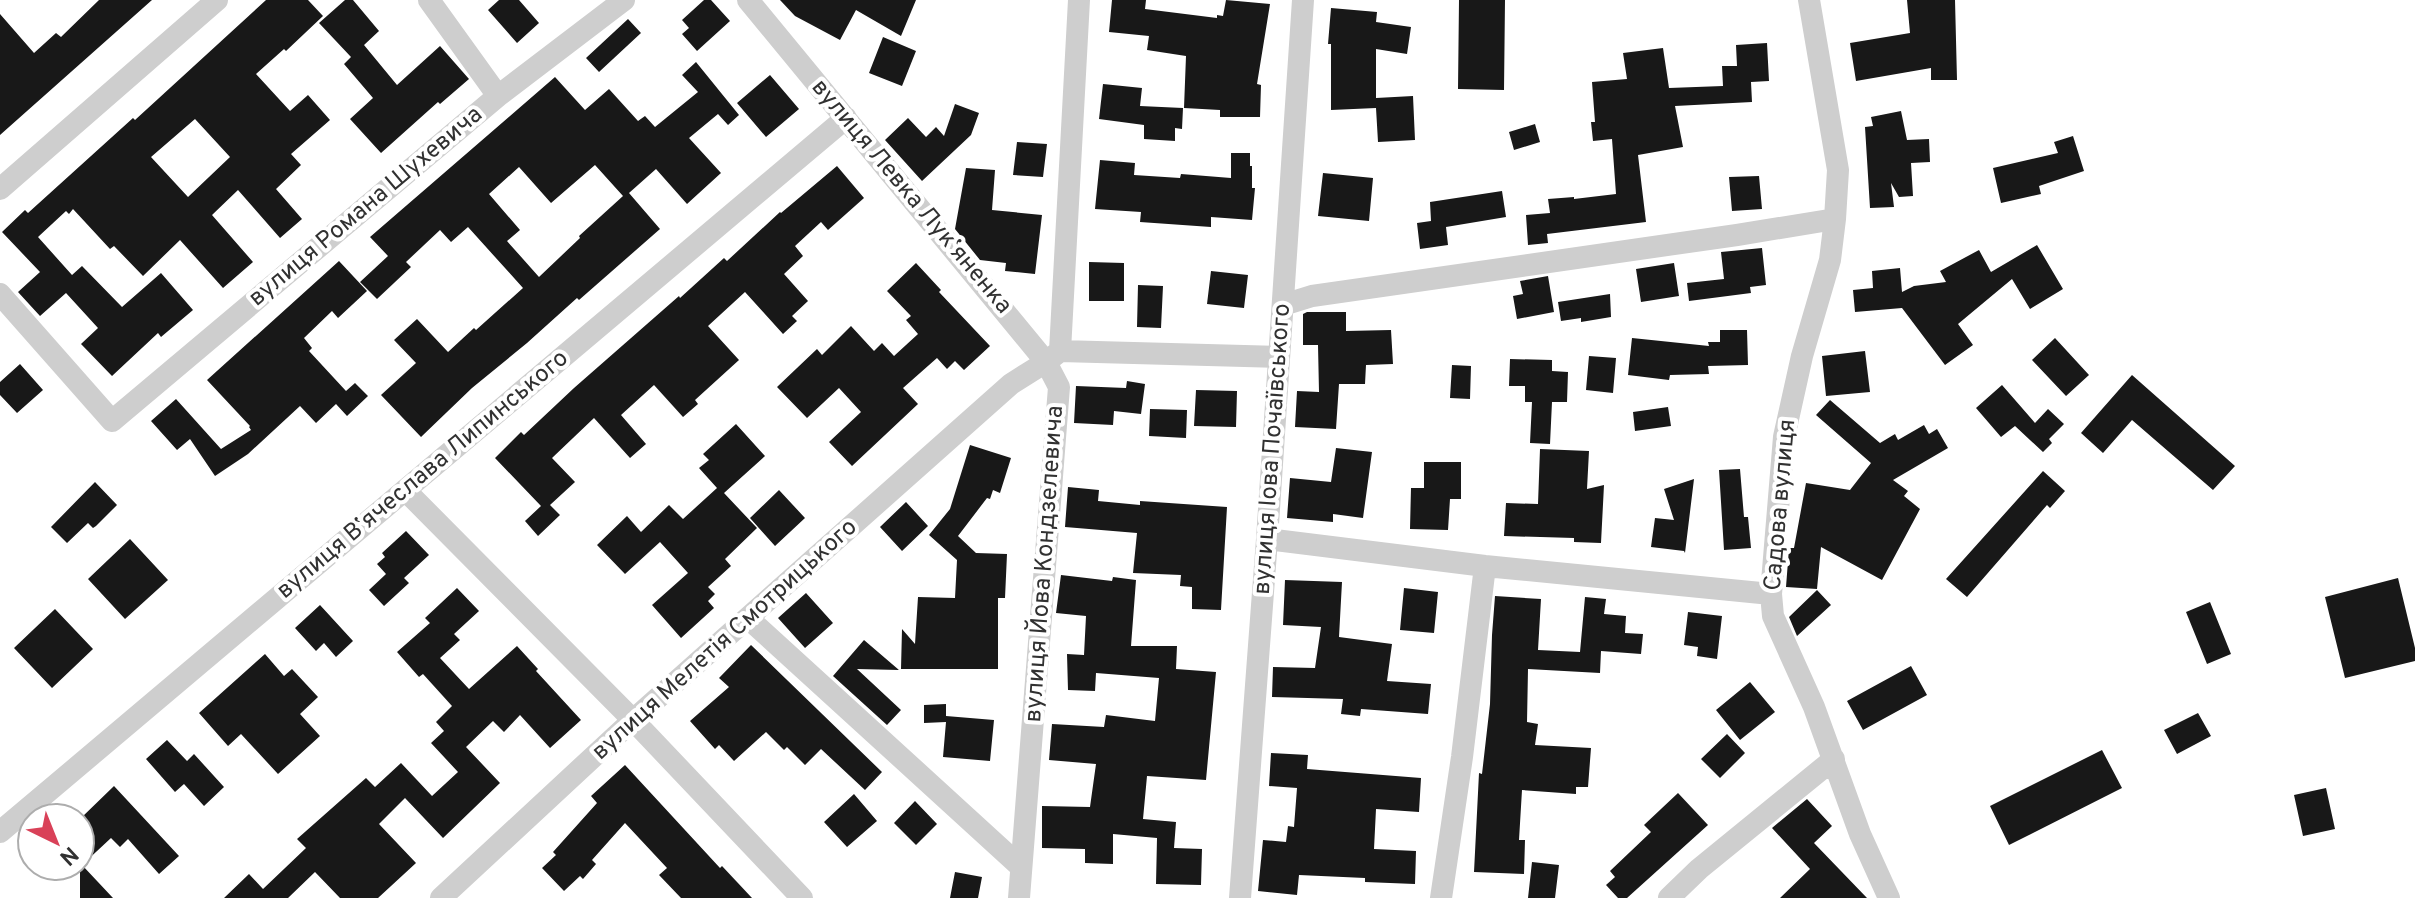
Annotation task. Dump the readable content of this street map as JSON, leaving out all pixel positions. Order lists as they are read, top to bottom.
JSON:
{
  "streets": {
    "street": [
      "вулиця Левка Лукʼяненка",
      "вулиця Романа Шухевича",
      "вулиця Іова Почаївського",
      "вулиця Вʼячеслава Липинського",
      "Садова вулиця",
      "вулиця Йова Кондзелевича",
      "вулиця Мелетія Смотрицького"
    ]
  },
  "crossings": [
    ["вулиця Левка Лукʼяненка", "вулиця Вʼячеслава Липинського"],
    ["вулиця Левка Лукʼяненка", "вулиця Йова Кондзелевича"],
    ["вулиця Левка Лукʼяненка", "вулиця Мелетія Смотрицького"],
    ["вулиця Йова Кондзелевича", "вулиця Мелетія Смотрицького"]
  ],
  "north": "bottom right"
}
